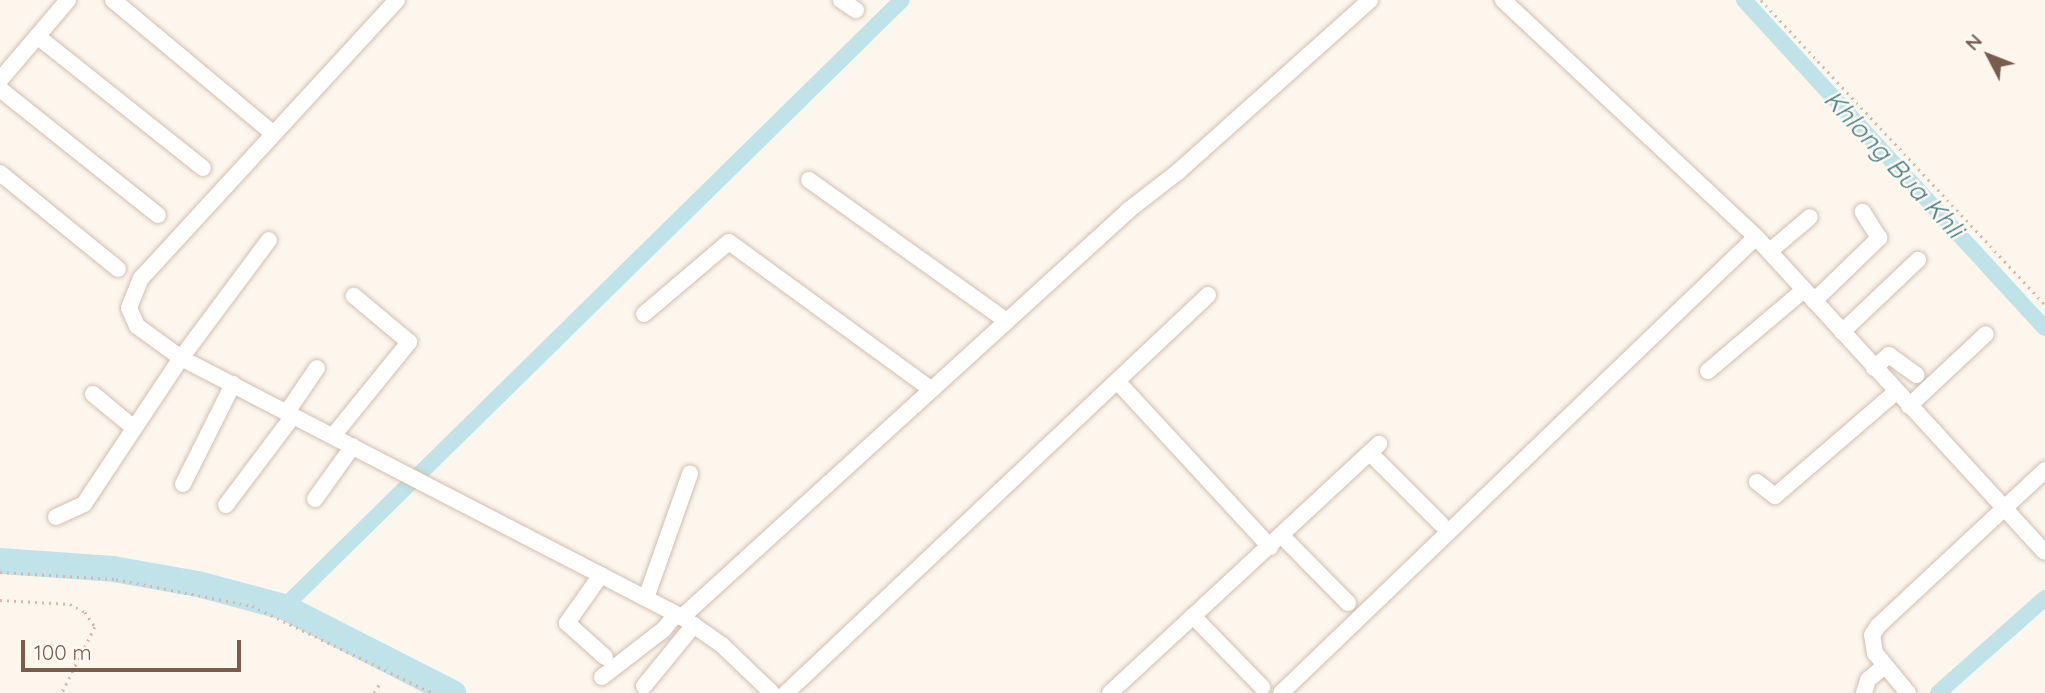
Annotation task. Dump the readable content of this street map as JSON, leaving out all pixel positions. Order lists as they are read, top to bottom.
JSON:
{
  "water": ["Khlong Bua Khli"],
  "scale_bar": "100 m",
  "north": "top left"
}
